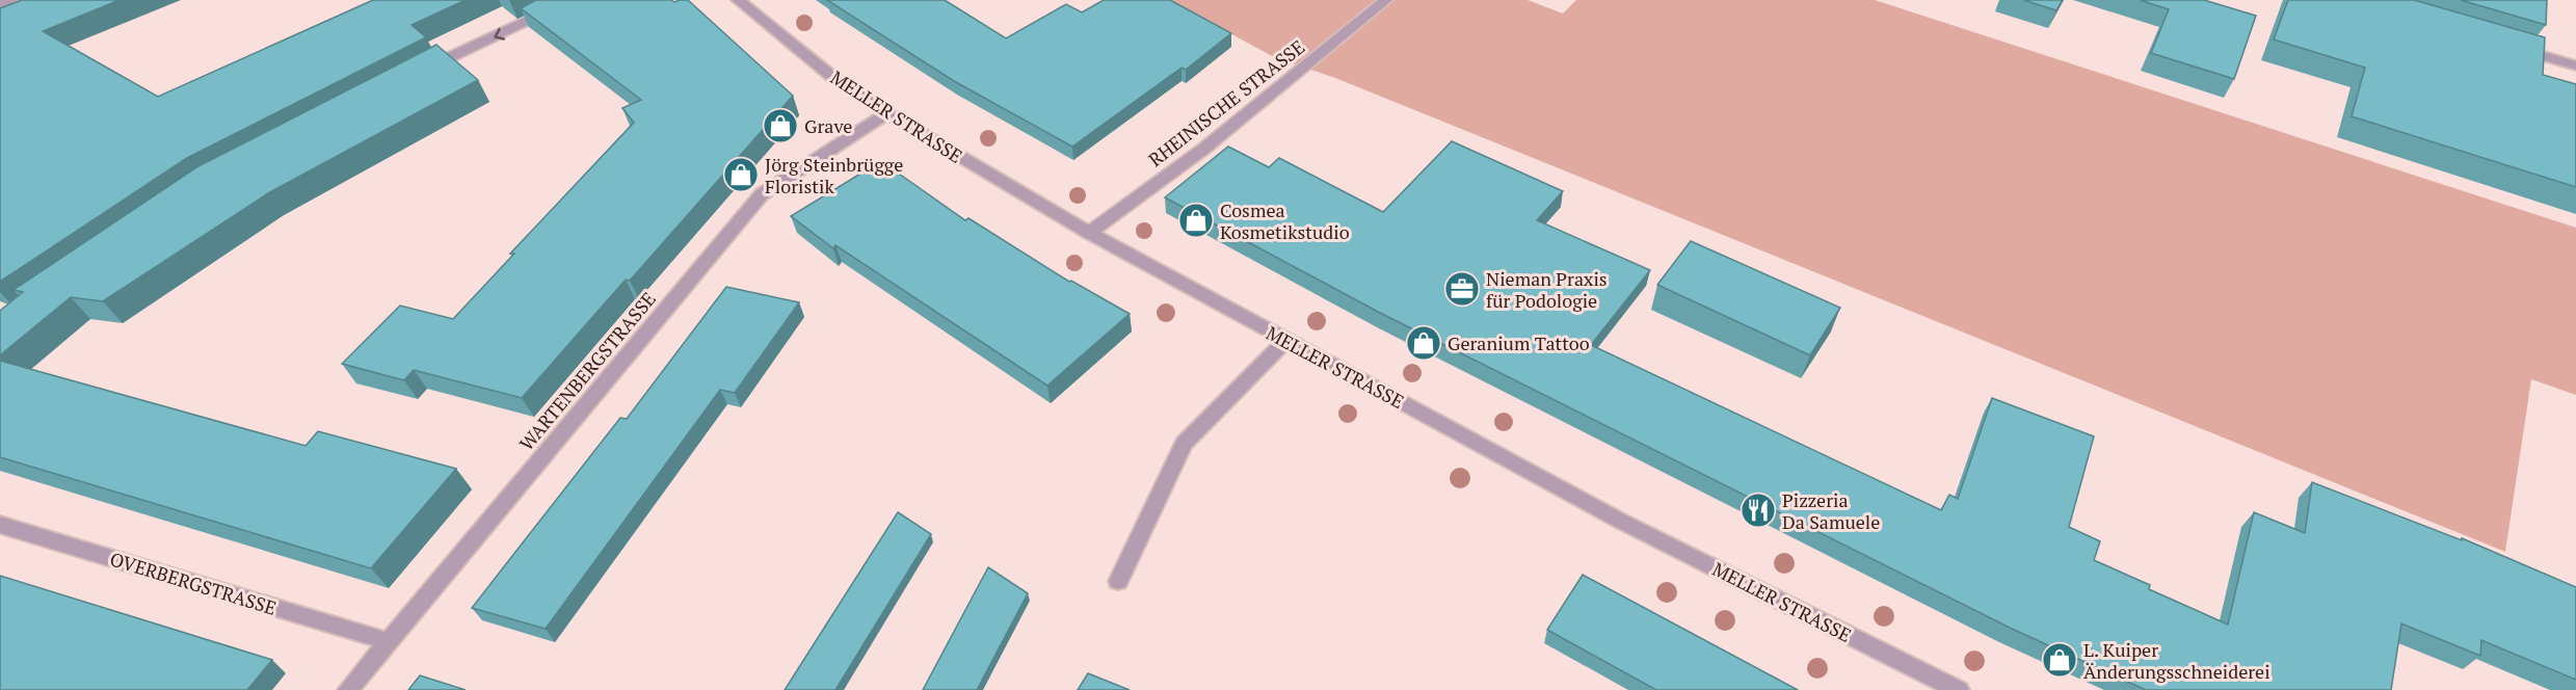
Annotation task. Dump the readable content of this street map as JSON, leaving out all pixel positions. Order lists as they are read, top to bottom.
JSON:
{
  "streets": {
    "street": [
      "RHEINISCHE STRASSE",
      "MELLER STRASSE",
      "WARTENBERGSTRASSE",
      "OVERBERGSTRASSE"
    ]
  },
  "crossings": [
    ["RHEINISCHE STRASSE", "MELLER STRASSE"],
    ["MELLER STRASSE", "WARTENBERGSTRASSE"],
    ["WARTENBERGSTRASSE", "OVERBERGSTRASSE"]
  ],
  "places": {
    "shop": [
      "Grave",
      "Jörg Steinbrügge Floristik",
      "Cosmea Kosmetikstudio",
      "Geranium Tattoo",
      "L. Kuiper Änderungsschneiderei"
    ],
    "office": ["Nieman Praxis für Podologie"],
    "restaurant": ["Pizzeria Da Samuele"]
  }
}
